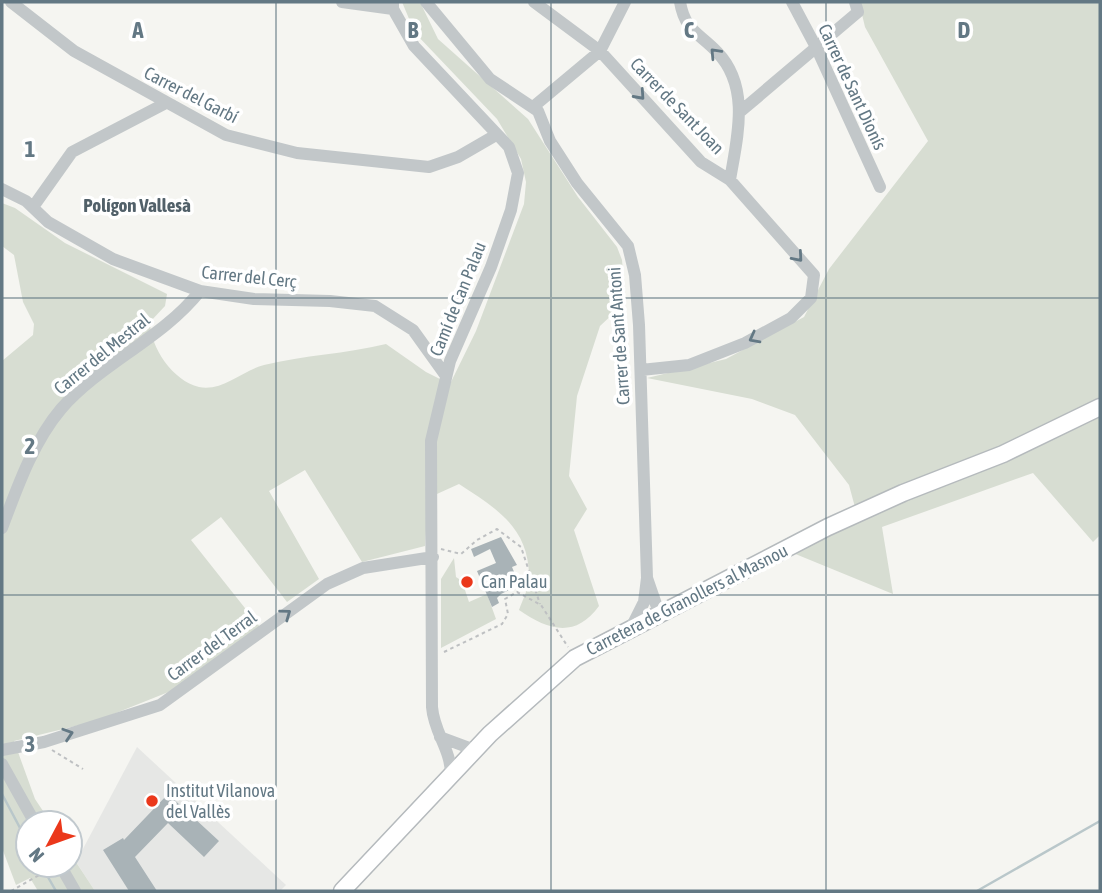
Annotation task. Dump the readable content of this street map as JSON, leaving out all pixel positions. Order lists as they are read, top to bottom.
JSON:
{
  "streets": {
    "main road": ["Carretera de Granollers al Masnou"],
    "street": [
      "Carrer de Sant Dionís",
      "Carrer del Garbí",
      "Carrer de Sant Joan",
      "Carrer del Cerç",
      "Camí de Can Palau",
      "Carrer de Sant Antoni",
      "Carrer del Mestral",
      "Carrer del Terral"
    ]
  },
  "crossings": [
    ["Carrer del Garbí", "Camí de Can Palau"],
    ["Carrer de Sant Joan", "Carrer de Sant Antoni"],
    ["Carrer del Cerç", "Camí de Can Palau"],
    ["Carrer del Cerç", "Carrer del Mestral"],
    ["Camí de Can Palau", "Carretera de Granollers al Masnou"],
    ["Camí de Can Palau", "Carrer del Terral"],
    ["Carrer de Sant Antoni", "Carretera de Granollers al Masnou"]
  ],
  "one_way": ["Carrer del Terral"],
  "districts": ["Polígon Vallesà"],
  "places": ["Can Palau", "Institut Vilanova del Vallès"],
  "north": "bottom left",
  "grid": {
    "columns": [
      "A",
      "B",
      "C",
      "D"
    ],
    "rows": ["1", "2", "3"]
  }
}
